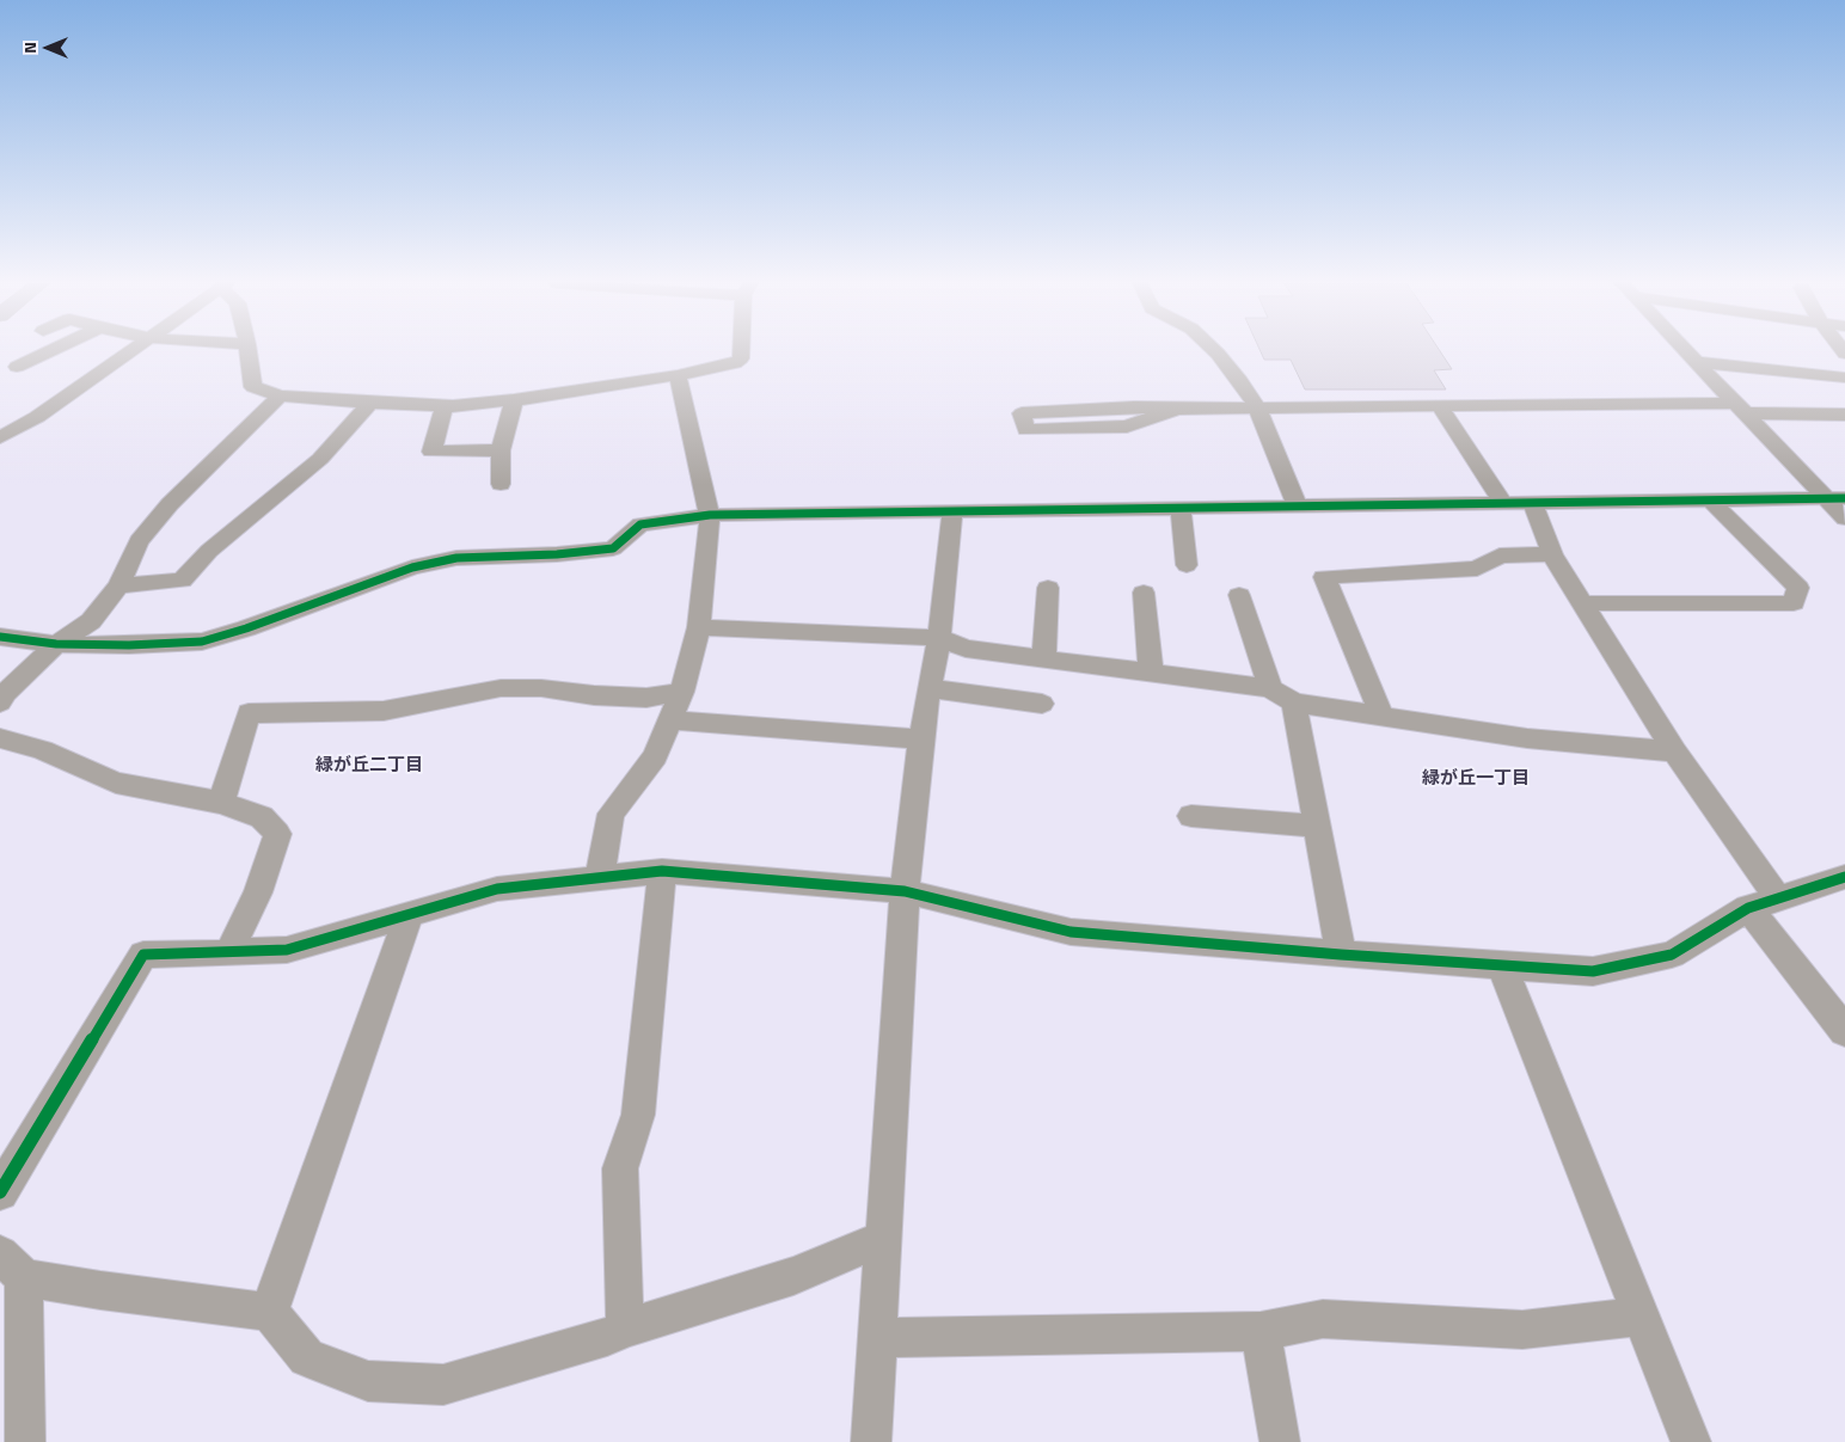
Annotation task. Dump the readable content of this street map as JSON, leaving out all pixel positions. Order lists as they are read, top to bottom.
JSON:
{
  "districts": ["緑が丘二丁目", "緑が丘一丁目"],
  "north": "left"
}
